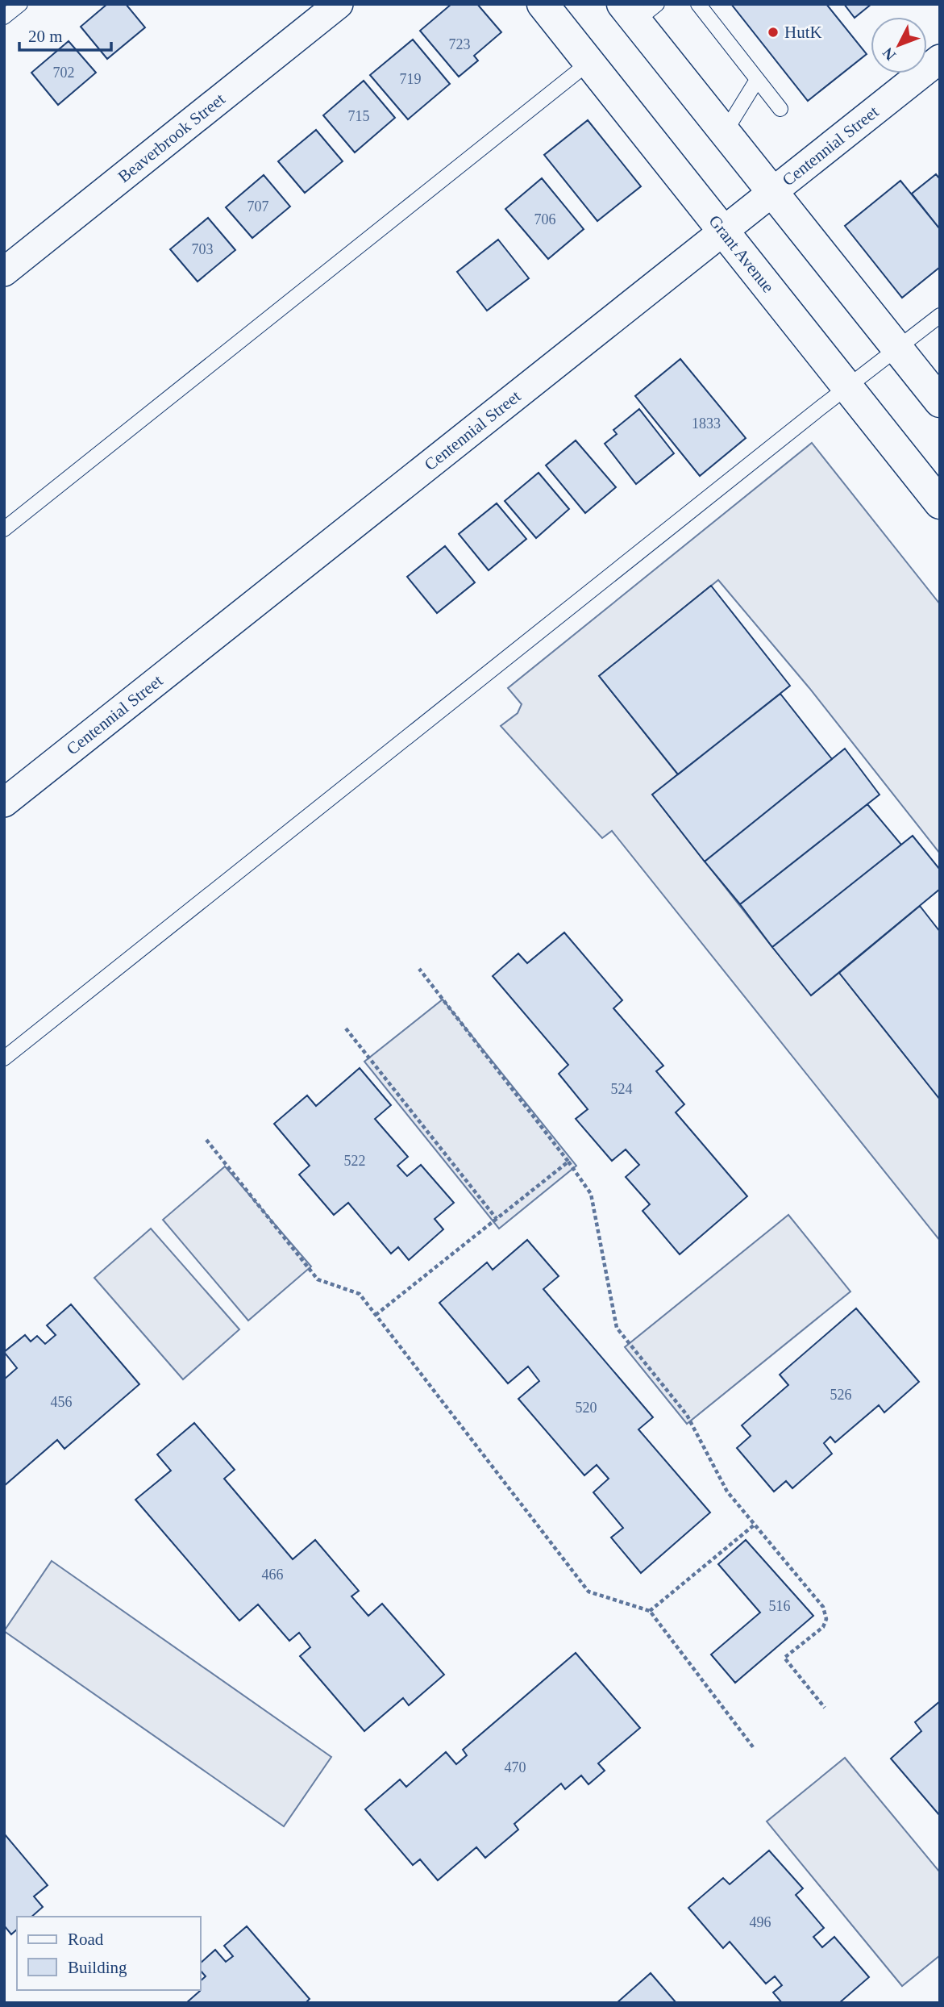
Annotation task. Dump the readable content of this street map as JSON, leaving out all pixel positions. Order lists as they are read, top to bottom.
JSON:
{
  "streets": {
    "main road": ["Grant Avenue"],
    "street": ["Beaverbrook Street", "Centennial Street"]
  },
  "crossings": [
    ["Centennial Street", "Grant Avenue"]
  ],
  "places": ["HutK"],
  "house_numbers": [
    "723",
    "702",
    "719",
    "715",
    "707",
    "706",
    "703",
    "1833",
    "524",
    "522",
    "526",
    "456",
    "520",
    "466",
    "516",
    "470",
    "496"
  ],
  "legend": ["Road", "Building"],
  "scale_bar": "20 m",
  "north": "bottom left"
}
